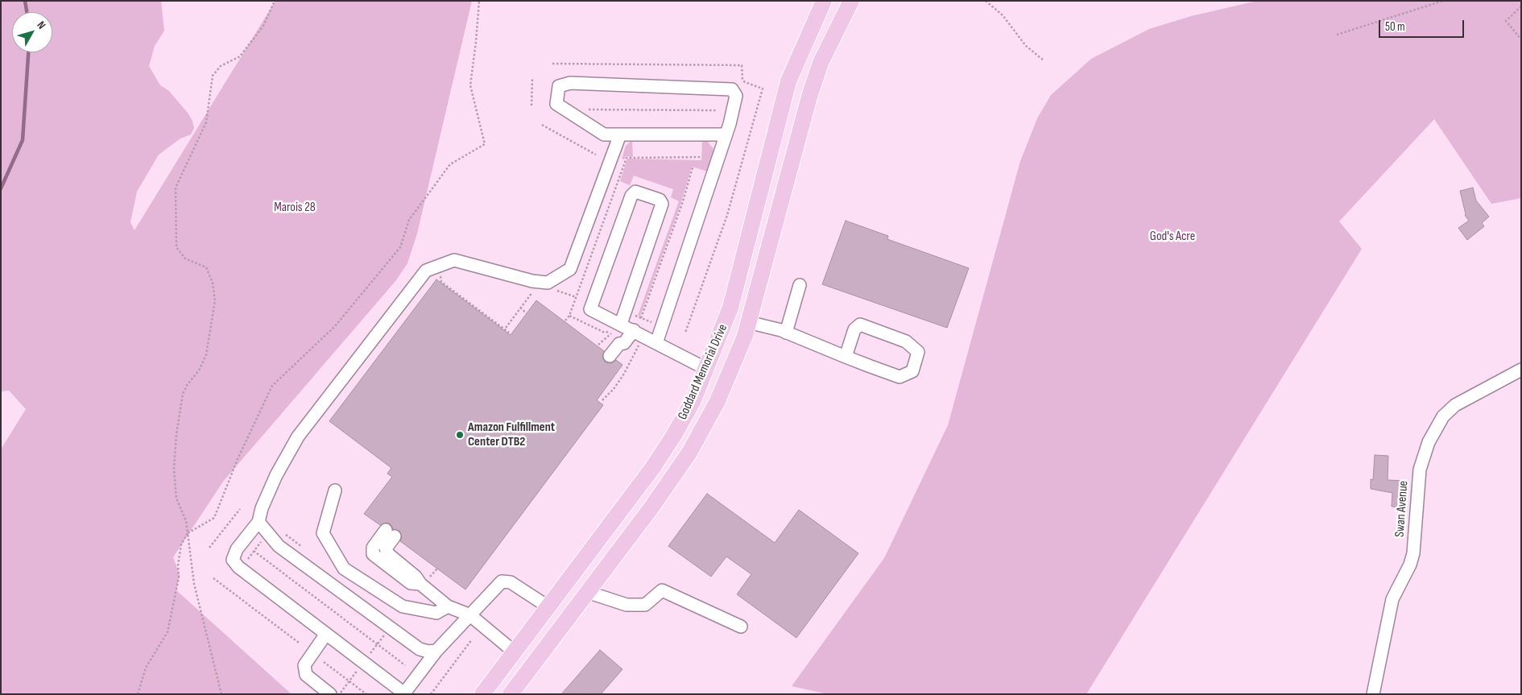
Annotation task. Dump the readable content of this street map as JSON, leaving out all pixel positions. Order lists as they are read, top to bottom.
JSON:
{
  "streets": {
    "main road": ["Goddard Memorial Drive"],
    "street": ["Swan Avenue"]
  },
  "parks": ["Marois 28", "God's Acre"],
  "places": ["Amazon Fulfillment Center DTB2"],
  "scale_bar": "50 m",
  "north": "top right"
}
